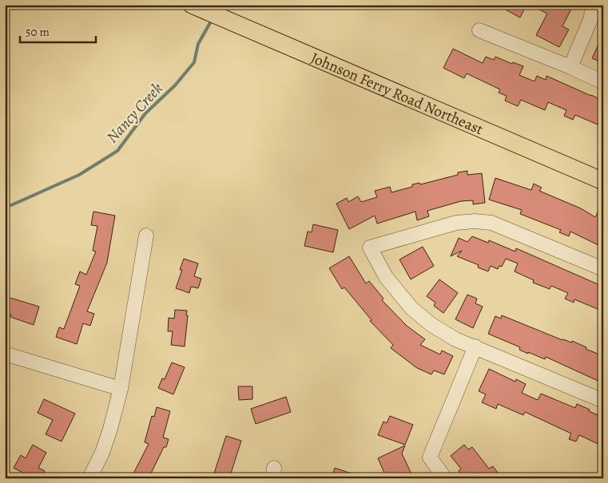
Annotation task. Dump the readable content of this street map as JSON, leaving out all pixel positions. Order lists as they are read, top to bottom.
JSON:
{
  "streets": {
    "main road": ["Johnson Ferry Road Northeast"]
  },
  "water": ["Nancy Creek"],
  "scale_bar": "50 m"
}
